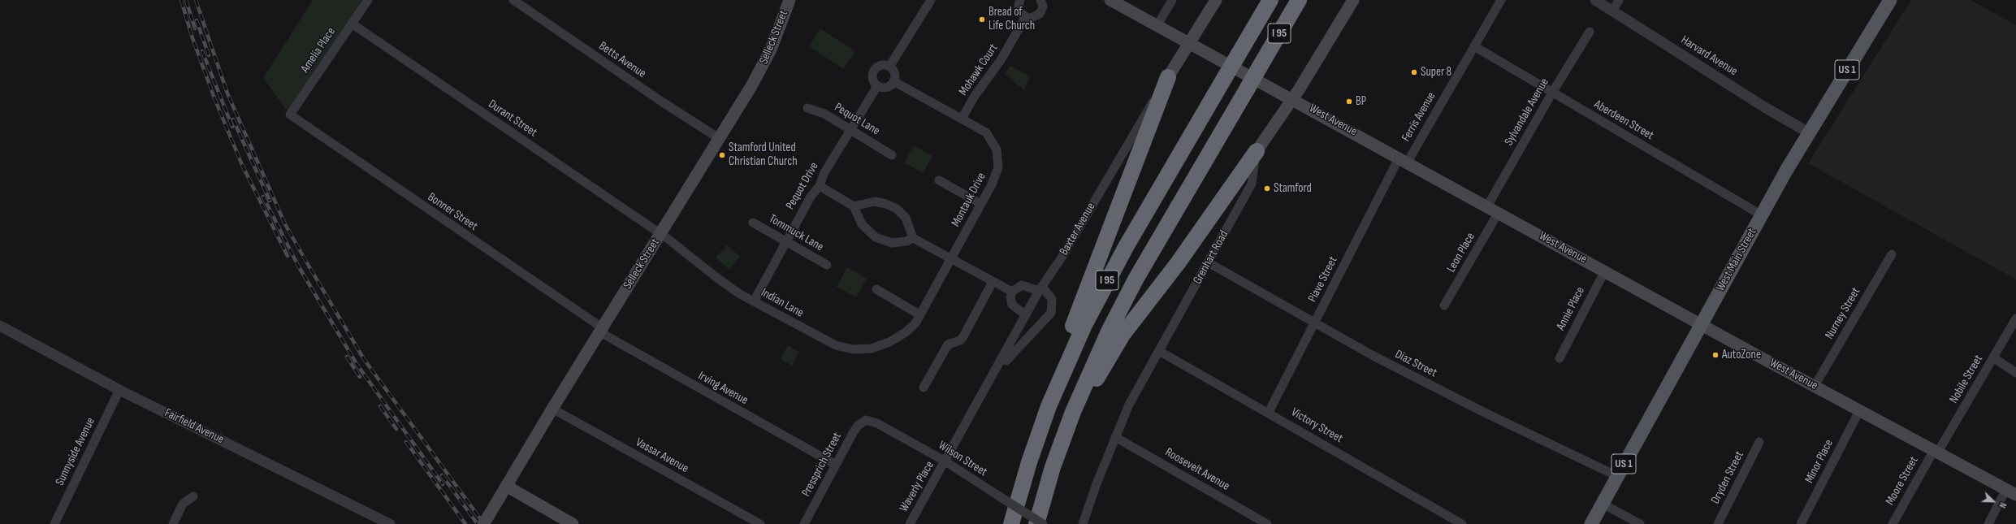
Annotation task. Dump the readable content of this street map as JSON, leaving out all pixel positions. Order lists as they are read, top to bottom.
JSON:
{
  "streets": {
    "highway": ["I 95"],
    "main road": [
      "Selleck Street",
      "US 1",
      "West Avenue",
      "Baxter Avenue",
      "Grenhart Road",
      "West Main Street"
    ],
    "street": [
      "Amelia Place",
      "Harvard Avenue",
      "Betts Avenue",
      "Mohawk Court",
      "Sylvandale Avenue",
      "Ferris Avenue",
      "Durant Street",
      "Pequot Lane",
      "Aberdeen Street",
      "Pequot Drive",
      "Montauk Drive",
      "Bonner Street",
      "Tommuck Lane",
      "Leon Place",
      "Piave Street",
      "Indian Lane",
      "Annie Place",
      "Nurney Street",
      "Diaz Street",
      "Nobile Street",
      "Irving Avenue",
      "Victory Street",
      "Fairfield Avenue",
      "Sunnyside Avenue",
      "Vassar Avenue",
      "Wilson Street",
      "Minor Place",
      "Pressprich Street",
      "Roosevelt Avenue",
      "Dryden Street",
      "Moore Street",
      "Waverly Place"
    ]
  },
  "crossings": [
    ["Selleck Street", "Betts Avenue"],
    ["Selleck Street", "Durant Street"],
    ["Selleck Street", "Bonner Street"],
    ["Selleck Street", "Indian Lane"],
    ["Selleck Street", "Irving Avenue"],
    ["Selleck Street", "Vassar Avenue"],
    ["Amelia Place", "Durant Street"],
    ["Amelia Place", "Bonner Street"],
    ["Harvard Avenue", "West Main Street"],
    ["Mohawk Court", "Montauk Drive"],
    ["Sylvandale Avenue", "West Avenue"],
    ["Sylvandale Avenue", "Aberdeen Street"],
    ["Ferris Avenue", "West Avenue"],
    ["Ferris Avenue", "Aberdeen Street"],
    ["Ferris Avenue", "Piave Street"],
    ["Durant Street", "Indian Lane"],
    ["Pequot Lane", "Pequot Drive"],
    ["West Avenue", "Baxter Avenue"],
    ["West Avenue", "Leon Place"],
    ["West Avenue", "Grenhart Road"],
    ["West Avenue", "West Main Street"],
    ["West Avenue", "Piave Street"],
    ["West Avenue", "Annie Place"],
    ["West Avenue", "Nurney Street"],
    ["West Avenue", "Nobile Street"],
    ["West Avenue", "Minor Place"],
    ["West Avenue", "Moore Street"],
    ["Aberdeen Street", "West Main Street"],
    ["Pequot Drive", "Montauk Drive"],
    ["Pequot Drive", "Tommuck Lane"],
    ["Pequot Drive", "Indian Lane"],
    ["Montauk Drive", "Indian Lane"],
    ["Bonner Street", "Irving Avenue"],
    ["Baxter Avenue", "Wilson Street"],
    ["Baxter Avenue", "Waverly Place"],
    ["Grenhart Road", "Diaz Street"],
    ["Grenhart Road", "Victory Street"],
    ["Grenhart Road", "Roosevelt Avenue"],
    ["West Main Street", "Diaz Street"],
    ["Piave Street", "Diaz Street"],
    ["Piave Street", "Victory Street"],
    ["Nobile Street", "Moore Street"],
    ["Irving Avenue", "Pressprich Street"],
    ["Fairfield Avenue", "Sunnyside Avenue"],
    ["Wilson Street", "Pressprich Street"],
    ["Wilson Street", "Waverly Place"]
  ],
  "places": [
    "Bread of Life Church",
    "Super 8",
    "BP",
    "Stamford United Christian Church",
    "Stamford",
    "AutoZone"
  ],
  "north": "bottom right"
}
